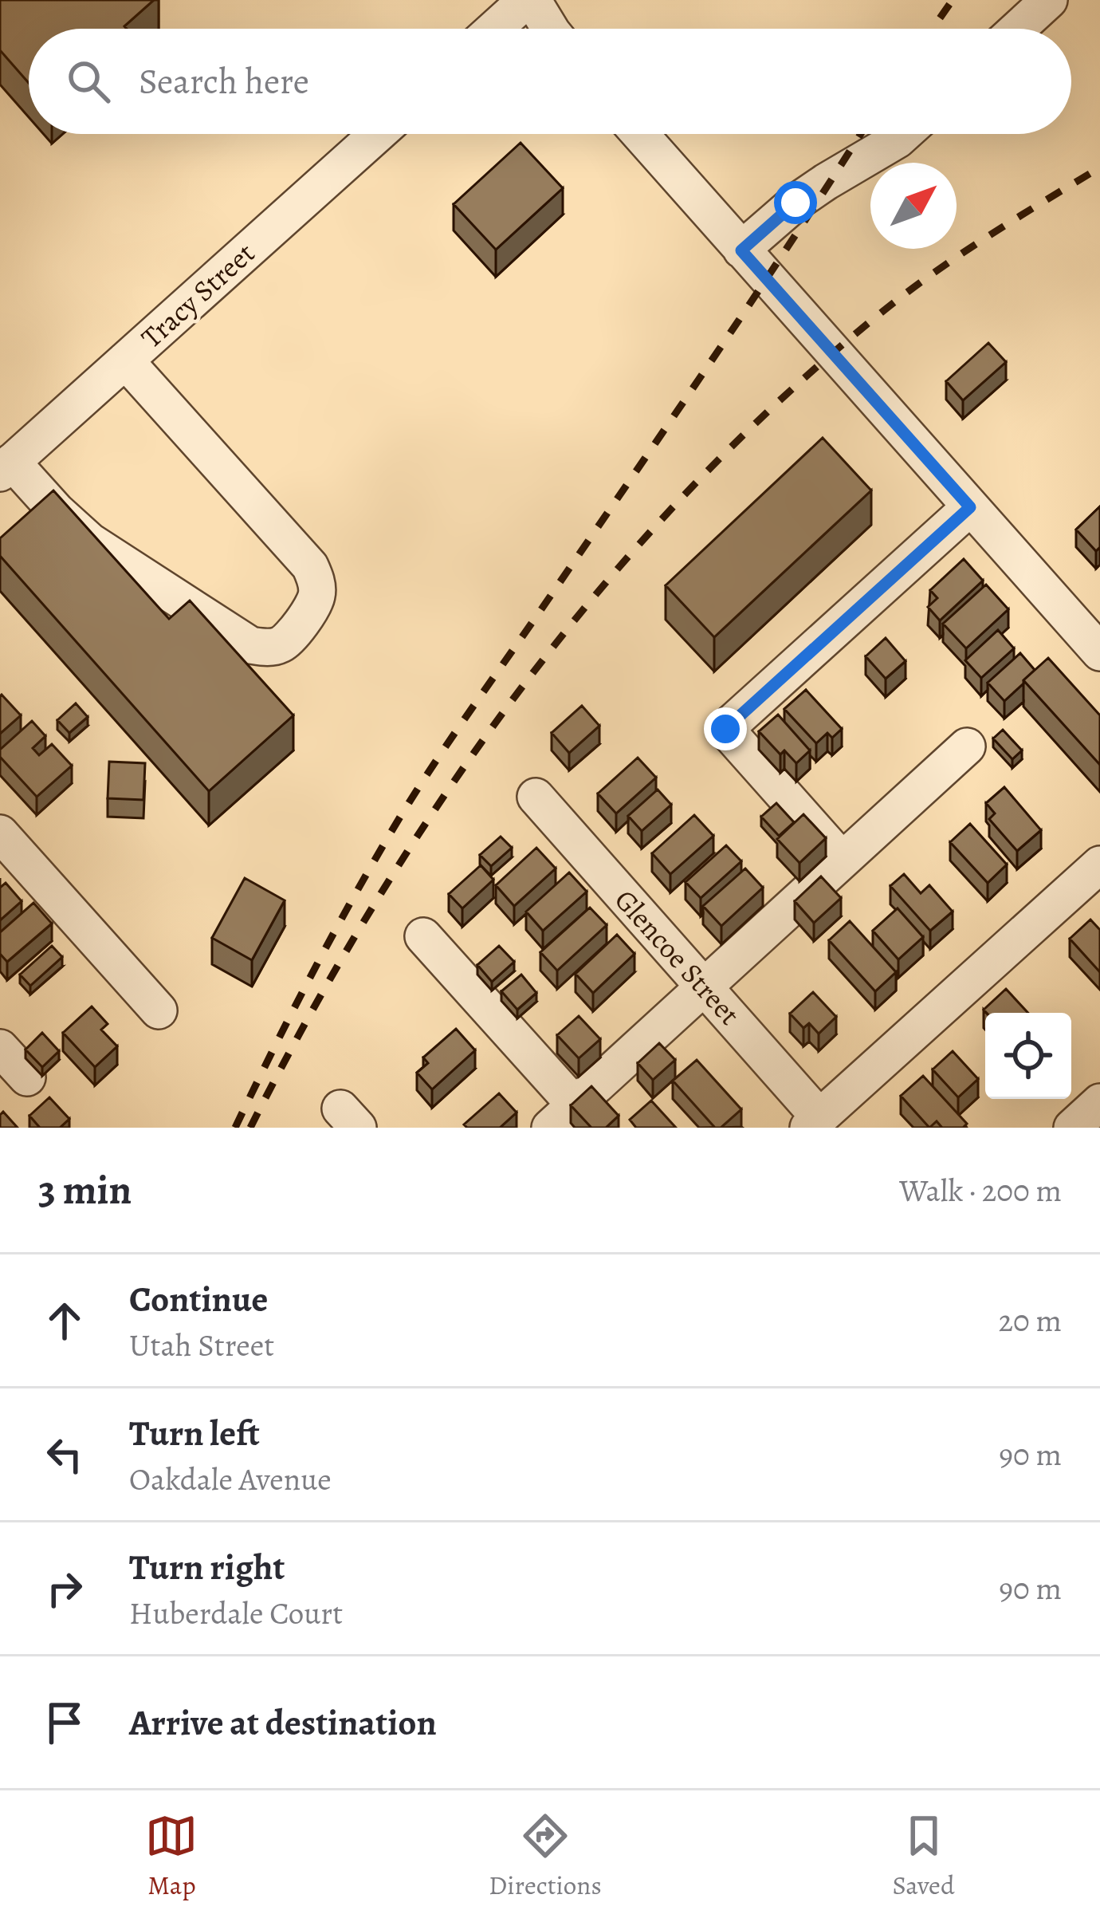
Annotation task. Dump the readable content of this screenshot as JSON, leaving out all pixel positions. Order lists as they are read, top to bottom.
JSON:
{
  "streets": {
    "street": ["Tracy Street", "Glencoe Street"]
  },
  "north": "top right",
  "page": {
    "search": "Search here",
    "heading": ["3 min", "Walk · 200 m"],
    "list": [
      ["Continue", "Utah Street", "20 m"],
      ["Turn left", "Oakdale Avenue", "90 m"],
      ["Turn right", "Huberdale Court", "90 m"],
      "Arrive at destination"
    ],
    "nav": ["Map", "Directions", "Saved"]
  }
}
